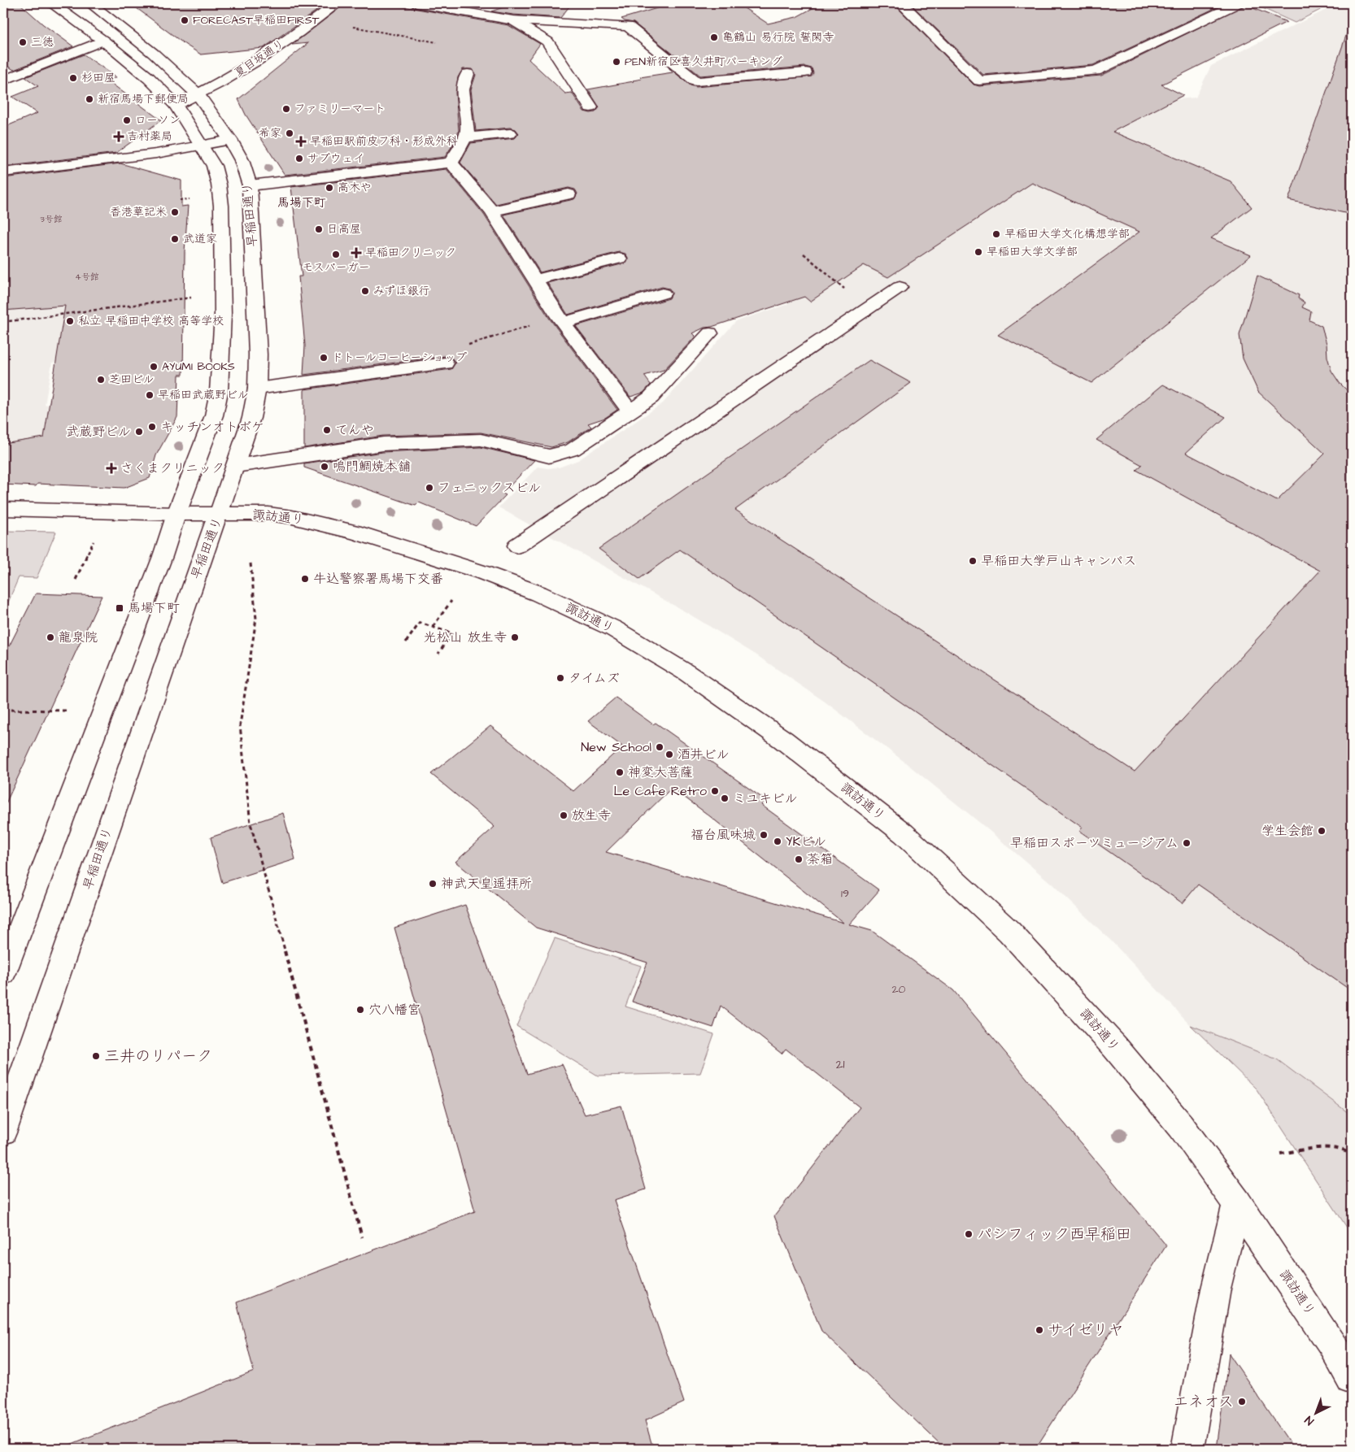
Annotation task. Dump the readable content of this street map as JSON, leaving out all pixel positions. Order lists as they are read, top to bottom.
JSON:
{
  "streets": {
    "main road": ["夏目坂通り", "早稲田通り", "諏訪通り"]
  },
  "crossings": [
    ["夏目坂通り", "早稲田通り"],
    ["早稲田通り", "諏訪通り"]
  ],
  "districts": ["馬場下町"],
  "places": {
    "other": [
      "FORECAST早稲田FIRST",
      "亀鶴山 易行院 誓閑寺",
      "三徳",
      "PEN新宿区喜久井町パーキング",
      "杉田屋",
      "新宿馬場下郵便局",
      "ファミリーマート",
      "ローソン",
      "希家",
      "サブウェイ",
      "高木や",
      "香港華記米",
      "日高屋",
      "早稲田大学文化構想学部",
      "武道家",
      "早稲田大学文学部",
      "モスバーガー",
      "みずほ銀行",
      "私立 早稲田中学校 高等学校",
      "ドトールコーヒーショップ",
      "AYUMI BOOKS",
      "芝田ビル",
      "早稲田武蔵野ビル",
      "キッチンオトボケ",
      "てんや",
      "武蔵野ビル",
      "鳴門鯛焼本舗",
      "フェニックスビル",
      "早稲田大学戸山キャンパス",
      "牛込警察署馬場下交番",
      "龍泉院",
      "光松山 放生寺",
      "タイムズ",
      "New School",
      "酒井ビル",
      "神変大菩薩",
      "Le Cafe Retro",
      "ミユキビル",
      "放生寺",
      "学生会館",
      "福台風味城",
      "YKビル",
      "早稲田スポーツミュージアム",
      "茶箱",
      "神武天皇遥拝所",
      "穴八幡宮",
      "三井のリパーク",
      "パシフィック西早稲田",
      "サイゼリヤ",
      "エネオス"
    ],
    "health": [
      "吉村薬局",
      "早稲田駅前皮フ科・形成外科",
      "早稲田クリニック",
      "さくまクリニック"
    ],
    "transit": ["馬場下町"]
  },
  "house_numbers": [
    "3号館",
    "4号館",
    "19",
    "20",
    "21"
  ],
  "north": "bottom left"
}
